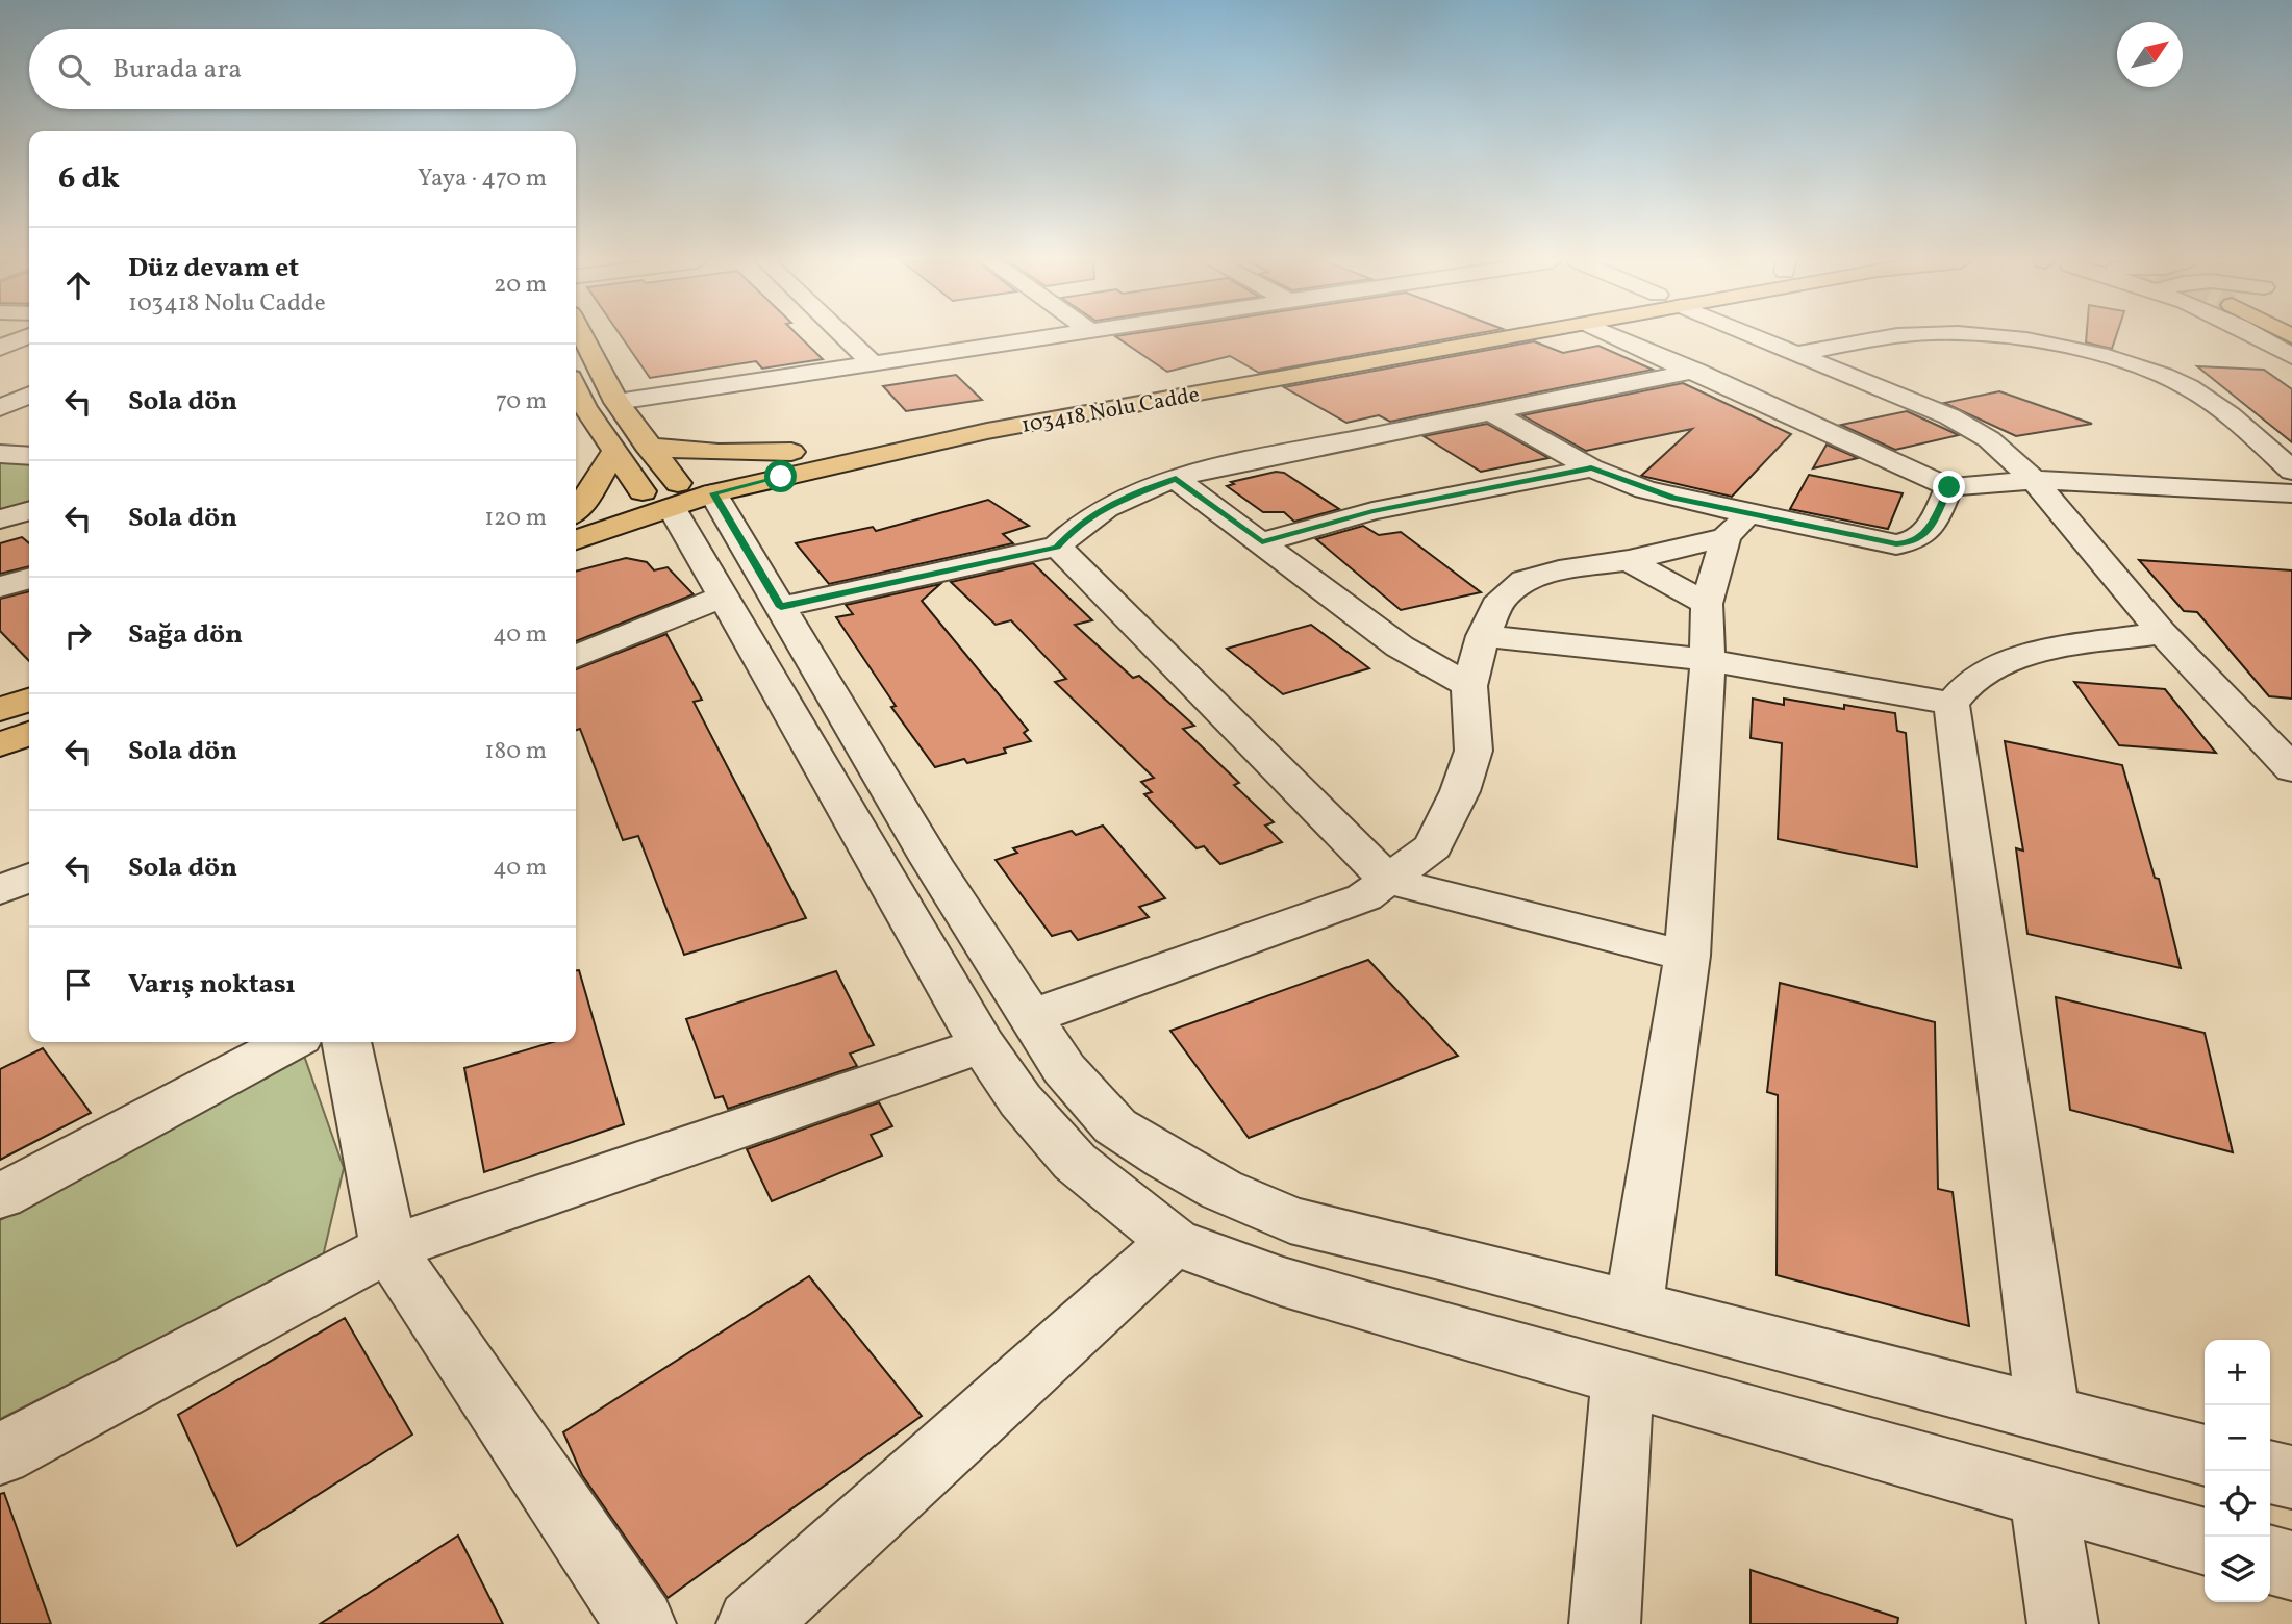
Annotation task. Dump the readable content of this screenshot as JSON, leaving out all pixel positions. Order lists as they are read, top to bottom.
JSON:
{
  "streets": {
    "main road": ["103418 Nolu Cadde"]
  },
  "north": "top right",
  "page": {
    "search": "Burada ara",
    "heading": ["6 dk", "Yaya · 470 m"],
    "list": [
      ["Düz devam et", "103418 Nolu Cadde", "20 m"],
      ["Sola dön", "70 m"],
      ["Sola dön", "120 m"],
      ["Sağa dön", "40 m"],
      ["Sola dön", "180 m"],
      ["Sola dön", "40 m"],
      "Varış noktası"
    ],
    "map_buttons": ["+", "−"]
  }
}
